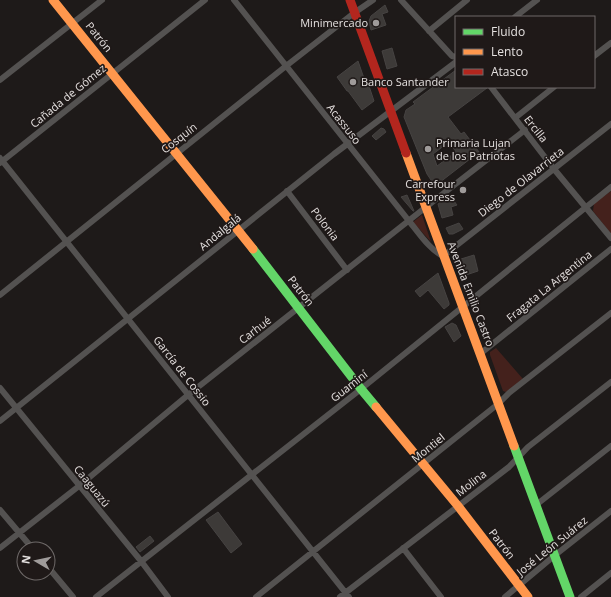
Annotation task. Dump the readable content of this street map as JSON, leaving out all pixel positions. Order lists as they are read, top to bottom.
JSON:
{
  "streets": {
    "street": [
      "Patrón",
      "Cañada de Gómez",
      "Acassuso",
      "Ercilla",
      "Cosquín",
      "Diego de Olavarrieta",
      "Polonia",
      "Andalgalá",
      "Fragata La Argentina",
      "Avenida Emilio Castro",
      "Carhué",
      "García de Cossio",
      "Guaminí",
      "Montiel",
      "Molina",
      "Caaguazú",
      "José León Suárez"
    ]
  },
  "crossings": [
    ["Patrón", "Cañada de Gómez"],
    ["Patrón", "Cosquín"],
    ["Patrón", "Andalgalá"],
    ["Patrón", "Carhué"],
    ["Patrón", "Guaminí"],
    ["Patrón", "Montiel"],
    ["Patrón", "Molina"],
    ["Patrón", "José León Suárez"],
    ["Cañada de Gómez", "García de Cossio"],
    ["Acassuso", "Cosquín"],
    ["Acassuso", "Diego de Olavarrieta"],
    ["Acassuso", "Andalgalá"],
    ["Acassuso", "Avenida Emilio Castro"],
    ["Acassuso", "Carhué"],
    ["Ercilla", "Diego de Olavarrieta"],
    ["Ercilla", "Carhué"],
    ["Ercilla", "Guaminí"],
    ["Cosquín", "Avenida Emilio Castro"],
    ["Cosquín", "García de Cossio"],
    ["Diego de Olavarrieta", "Avenida Emilio Castro"],
    ["Polonia", "Andalgalá"],
    ["Polonia", "Carhué"],
    ["Andalgalá", "Avenida Emilio Castro"],
    ["Andalgalá", "García de Cossio"],
    ["Andalgalá", "Caaguazú"],
    ["Fragata La Argentina", "Avenida Emilio Castro"],
    ["Avenida Emilio Castro", "Carhué"],
    ["Avenida Emilio Castro", "Guaminí"],
    ["Avenida Emilio Castro", "Montiel"],
    ["Avenida Emilio Castro", "Molina"],
    ["Avenida Emilio Castro", "José León Suárez"],
    ["Carhué", "García de Cossio"],
    ["Carhué", "Caaguazú"],
    ["García de Cossio", "Guaminí"],
    ["García de Cossio", "Montiel"],
    ["García de Cossio", "Molina"],
    ["Guaminí", "Caaguazú"]
  ],
  "places": [
    "Minimercado",
    "Banco Santander",
    "Primaria Lujan de los Patriotas",
    "Carrefour Express"
  ],
  "legend": ["Fluido", "Lento", "Atasco"],
  "north": "left"
}
